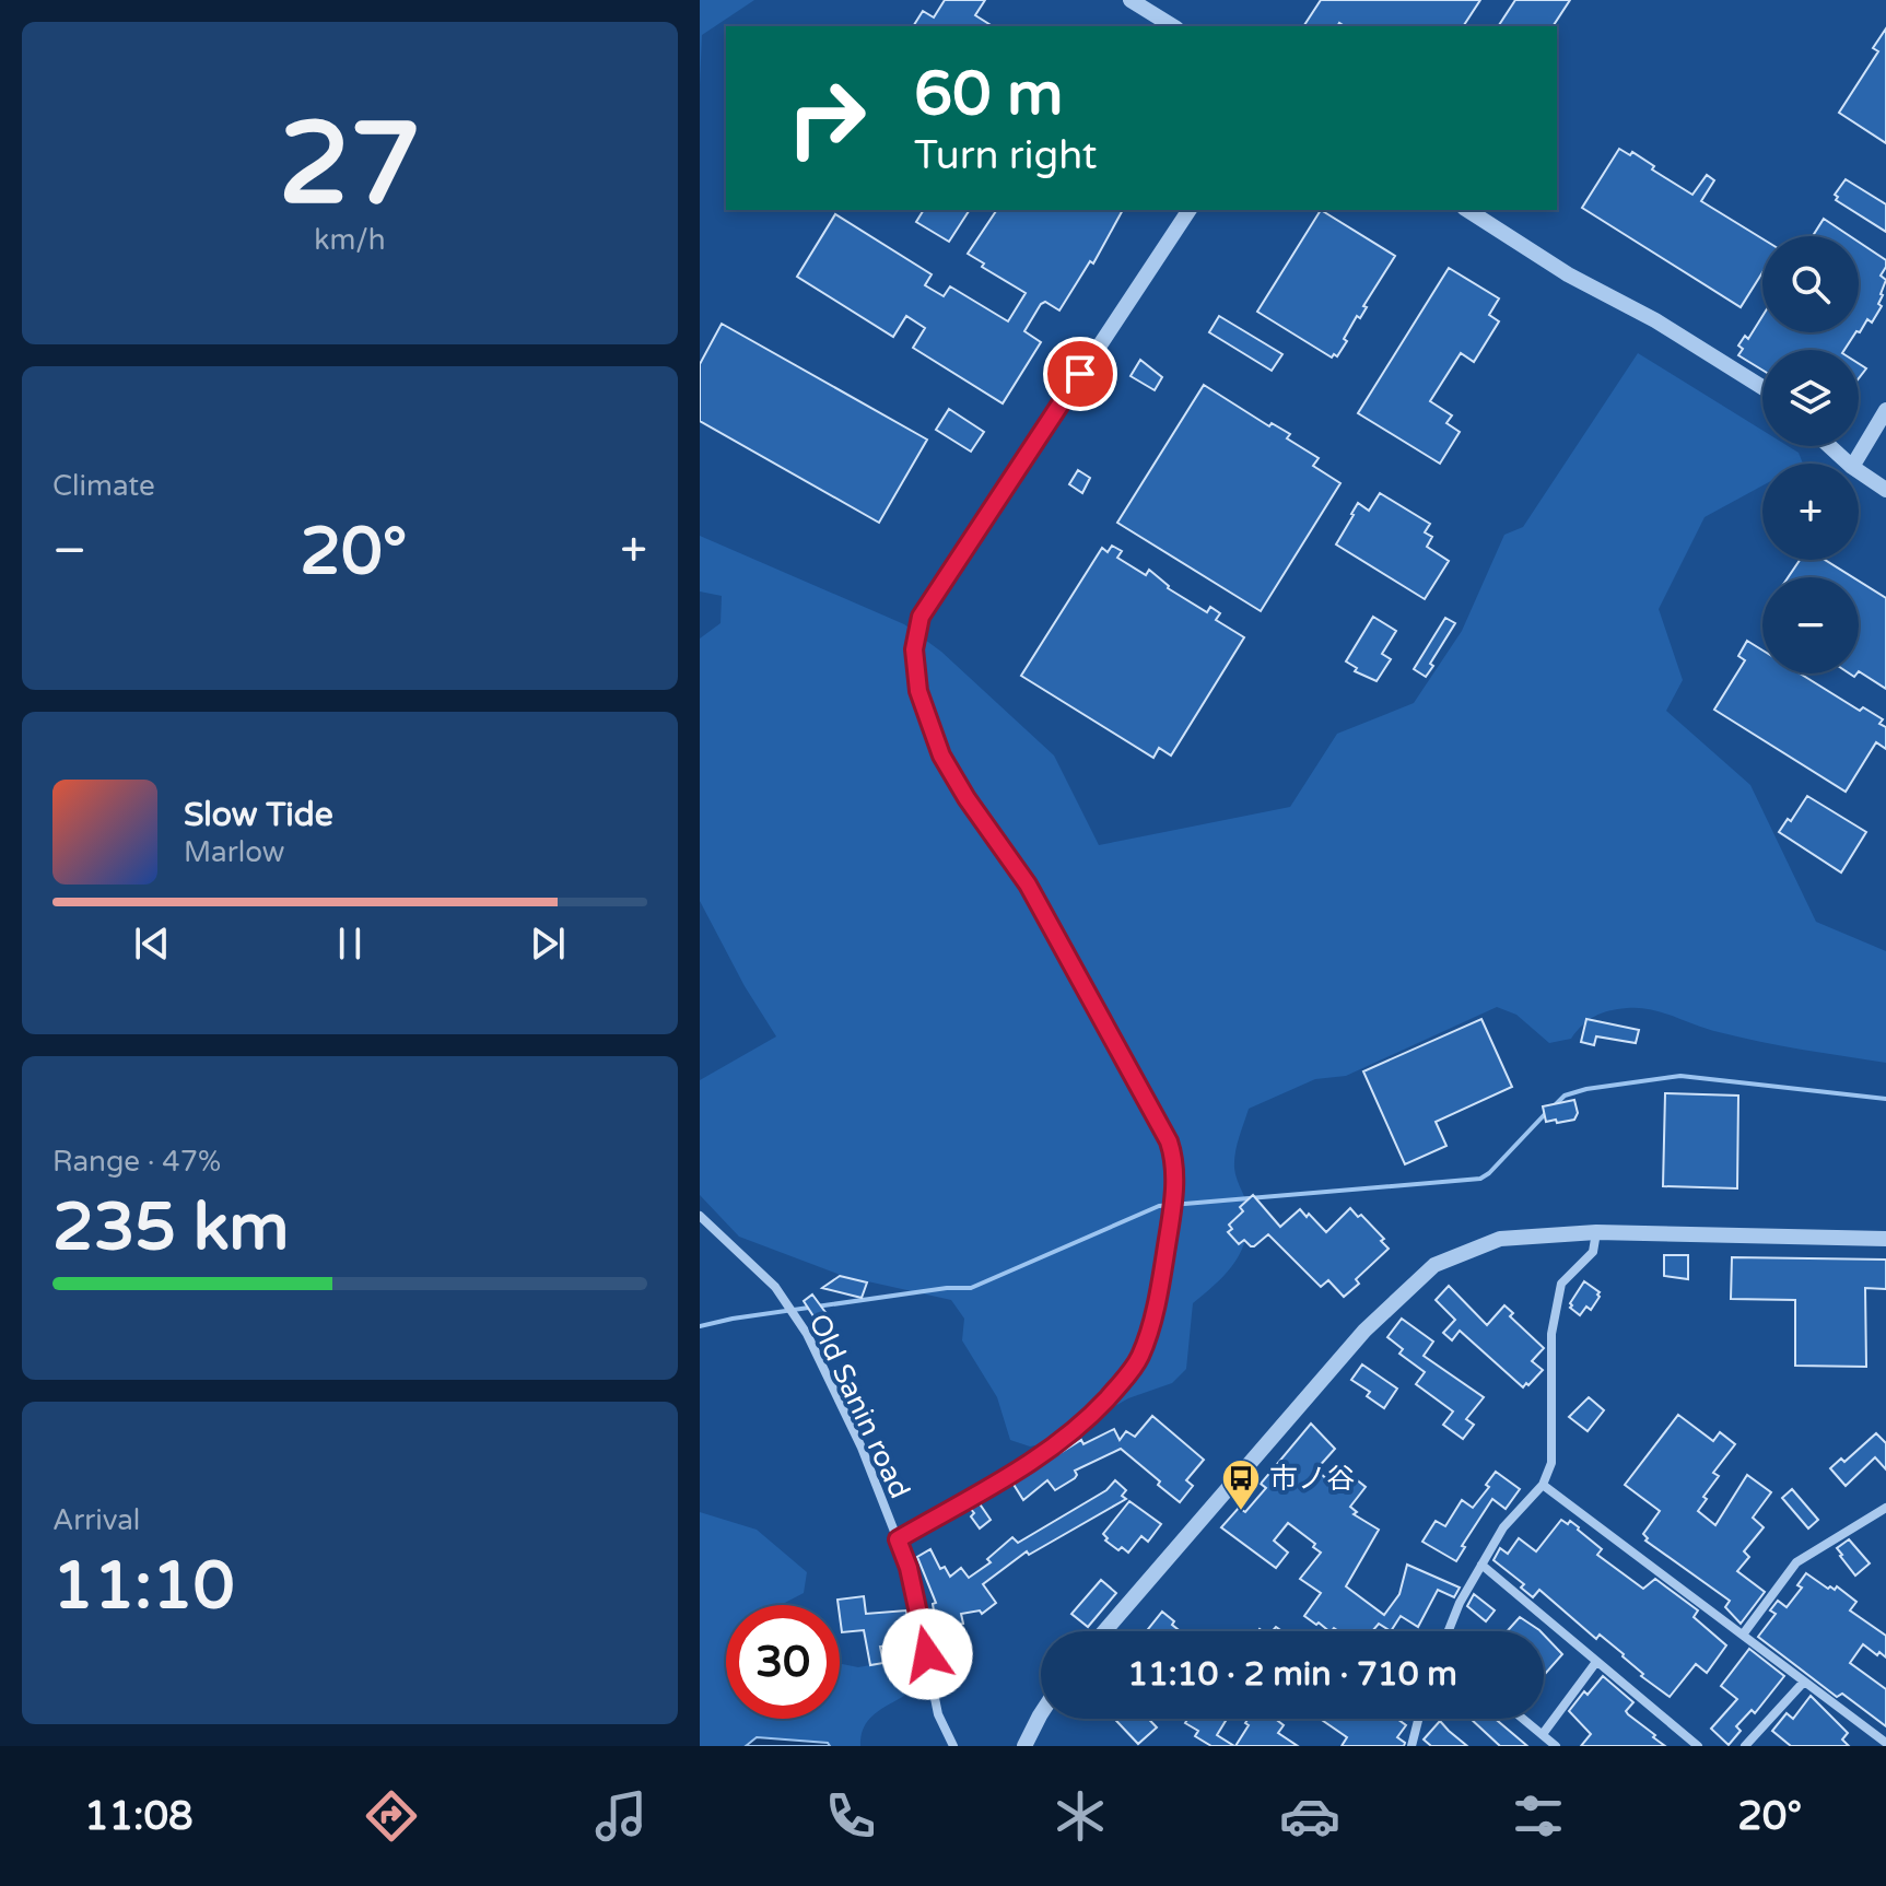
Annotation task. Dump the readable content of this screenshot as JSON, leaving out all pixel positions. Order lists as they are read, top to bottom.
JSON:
{
  "streets": {
    "street": ["Old Sanin road"]
  },
  "places": {
    "bus stop": ["市ノ谷"]
  },
  "page": {
    "tile": [
      ["27", "km/h"],
      "Climate",
      ["Range · 47%", "235 km"],
      ["Arrival", "11:10"]
    ],
    "turn": ["60 m", "Turn right"],
    "map_buttons": ["+", "−"],
    "heat": ["−", "20°", "+"],
    "song": ["Slow Tide", "Marlow"],
    "limit": "30",
    "trip": "11:10 · 2 min · 710 m",
    "tabs": ["11:08", "20°"]
  }
}
